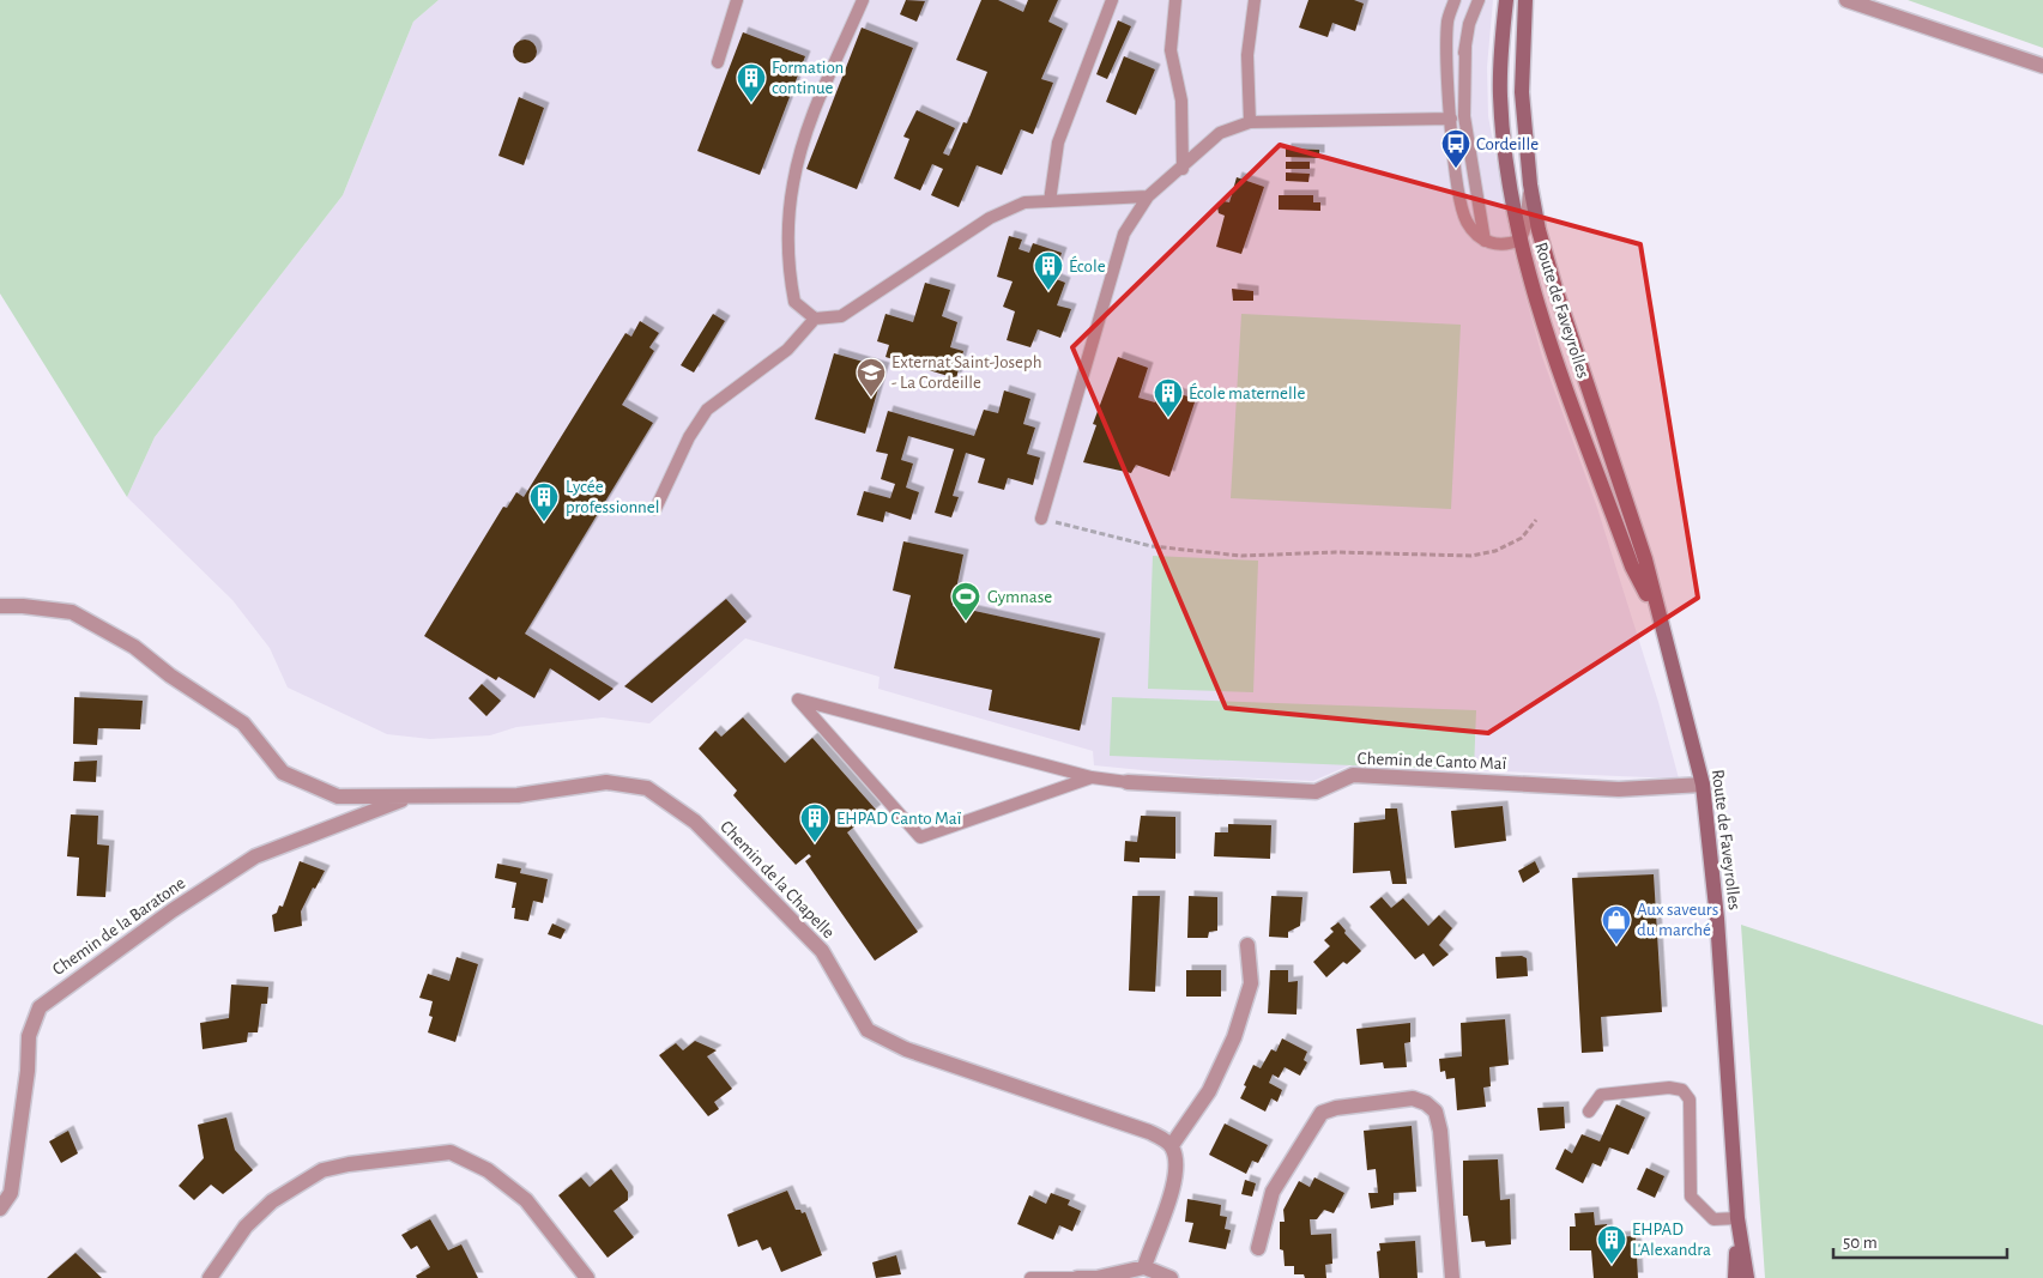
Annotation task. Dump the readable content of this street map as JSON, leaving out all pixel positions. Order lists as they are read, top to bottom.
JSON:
{
  "streets": {
    "main road": ["Route de Faveyrolles"],
    "street": ["Chemin de Canto Maï", "Chemin de la Chapelle", "Chemin de la Baratone"]
  },
  "crossings": [
    ["Route de Faveyrolles", "Chemin de Canto Maï"],
    ["Chemin de la Chapelle", "Chemin de la Baratone"]
  ],
  "places": {
    "building": [
      "Formation continue",
      "École",
      "École maternelle",
      "Lycée professionnel",
      "EHPAD Canto Maï",
      "EHPAD L'Alexandra"
    ],
    "bus stop": ["Cordeille"],
    "school or university": ["Externat Saint-Joseph - La Cordeille"],
    "sports": ["Gymnase"],
    "shop": ["Aux saveurs du marché"]
  },
  "scale_bar": "50 m"
}
